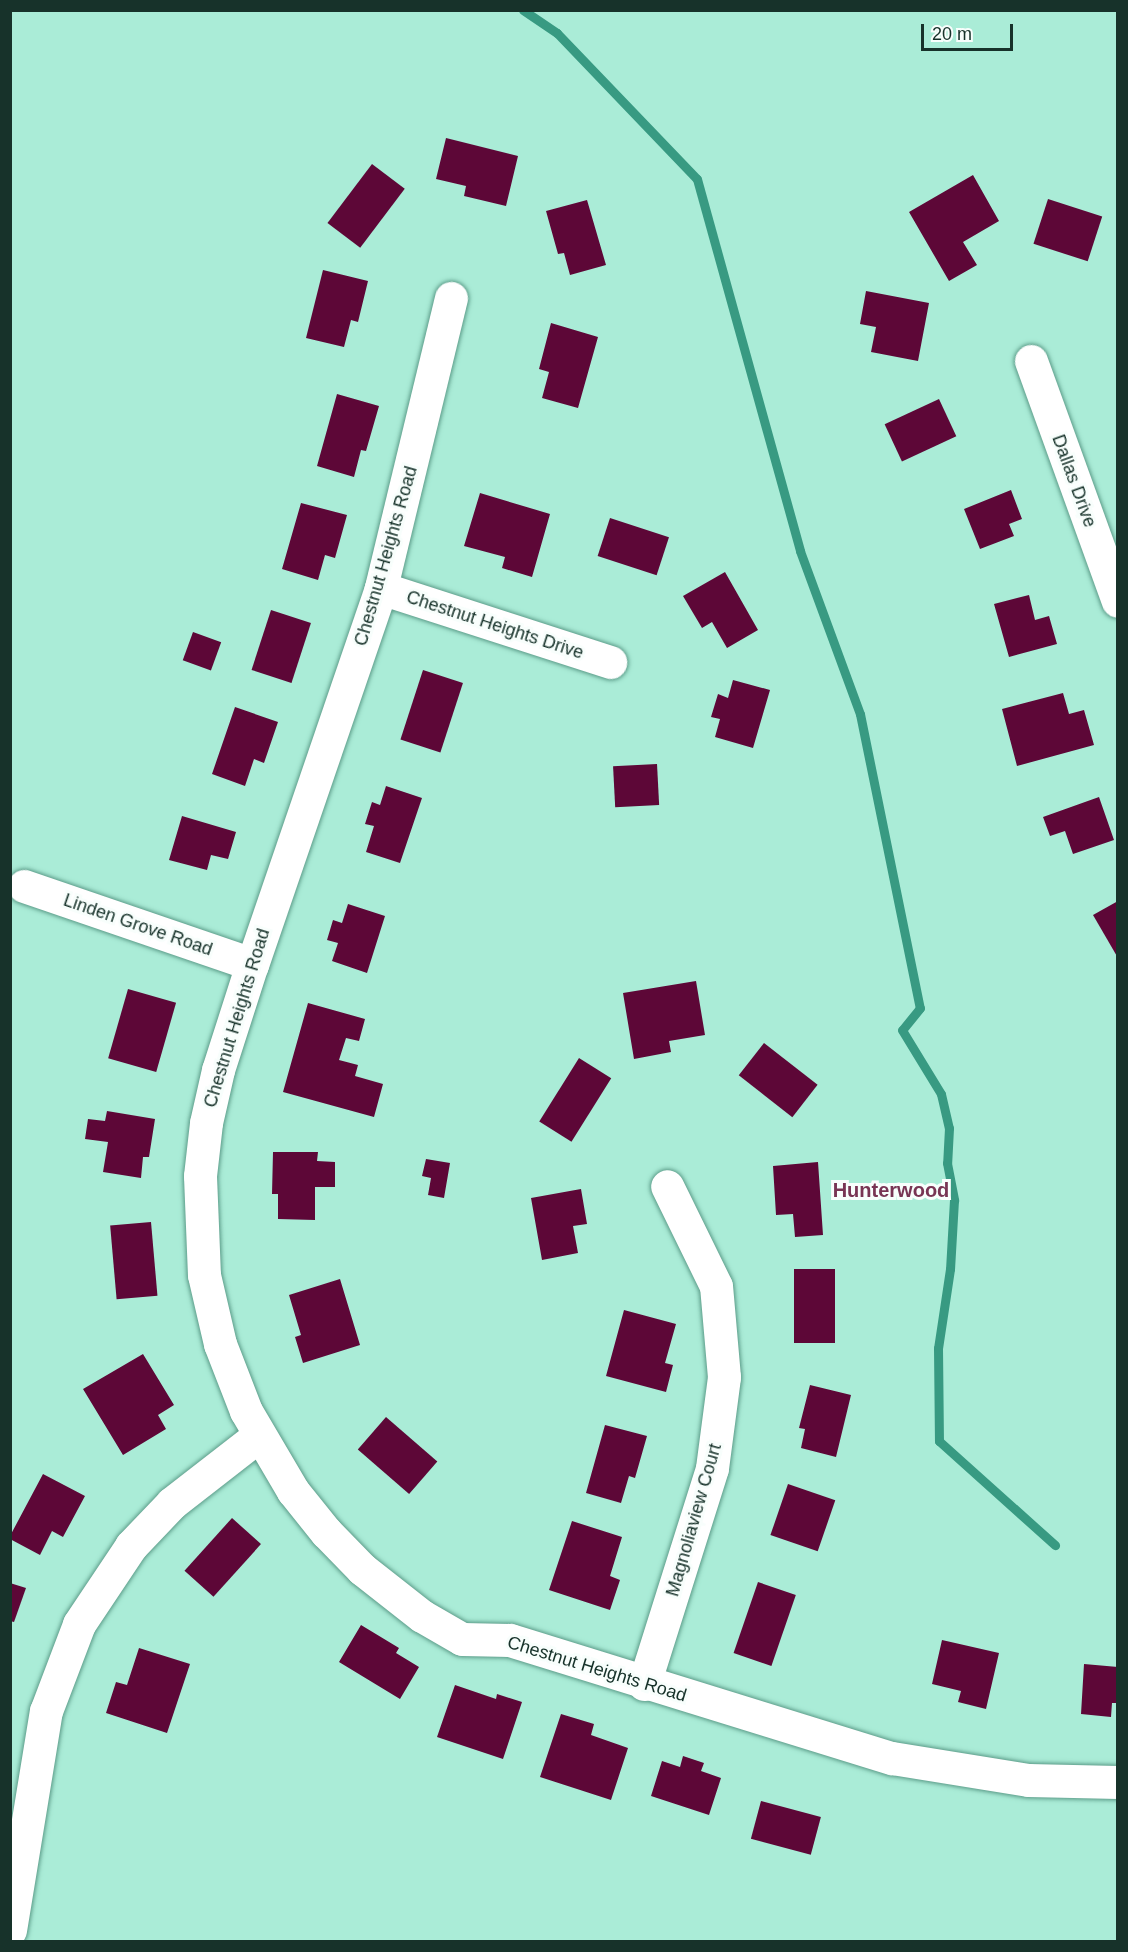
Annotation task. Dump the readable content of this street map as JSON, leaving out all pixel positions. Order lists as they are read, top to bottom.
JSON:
{
  "streets": {
    "street": [
      "Dallas Drive",
      "Chestnut Heights Road",
      "Chestnut Heights Drive",
      "Linden Grove Road",
      "Magnoliaview Court"
    ]
  },
  "crossings": [
    ["Chestnut Heights Road", "Chestnut Heights Drive"],
    ["Chestnut Heights Road", "Linden Grove Road"],
    ["Chestnut Heights Road", "Magnoliaview Court"]
  ],
  "districts": ["Hunterwood"],
  "scale_bar": "20 m"
}
